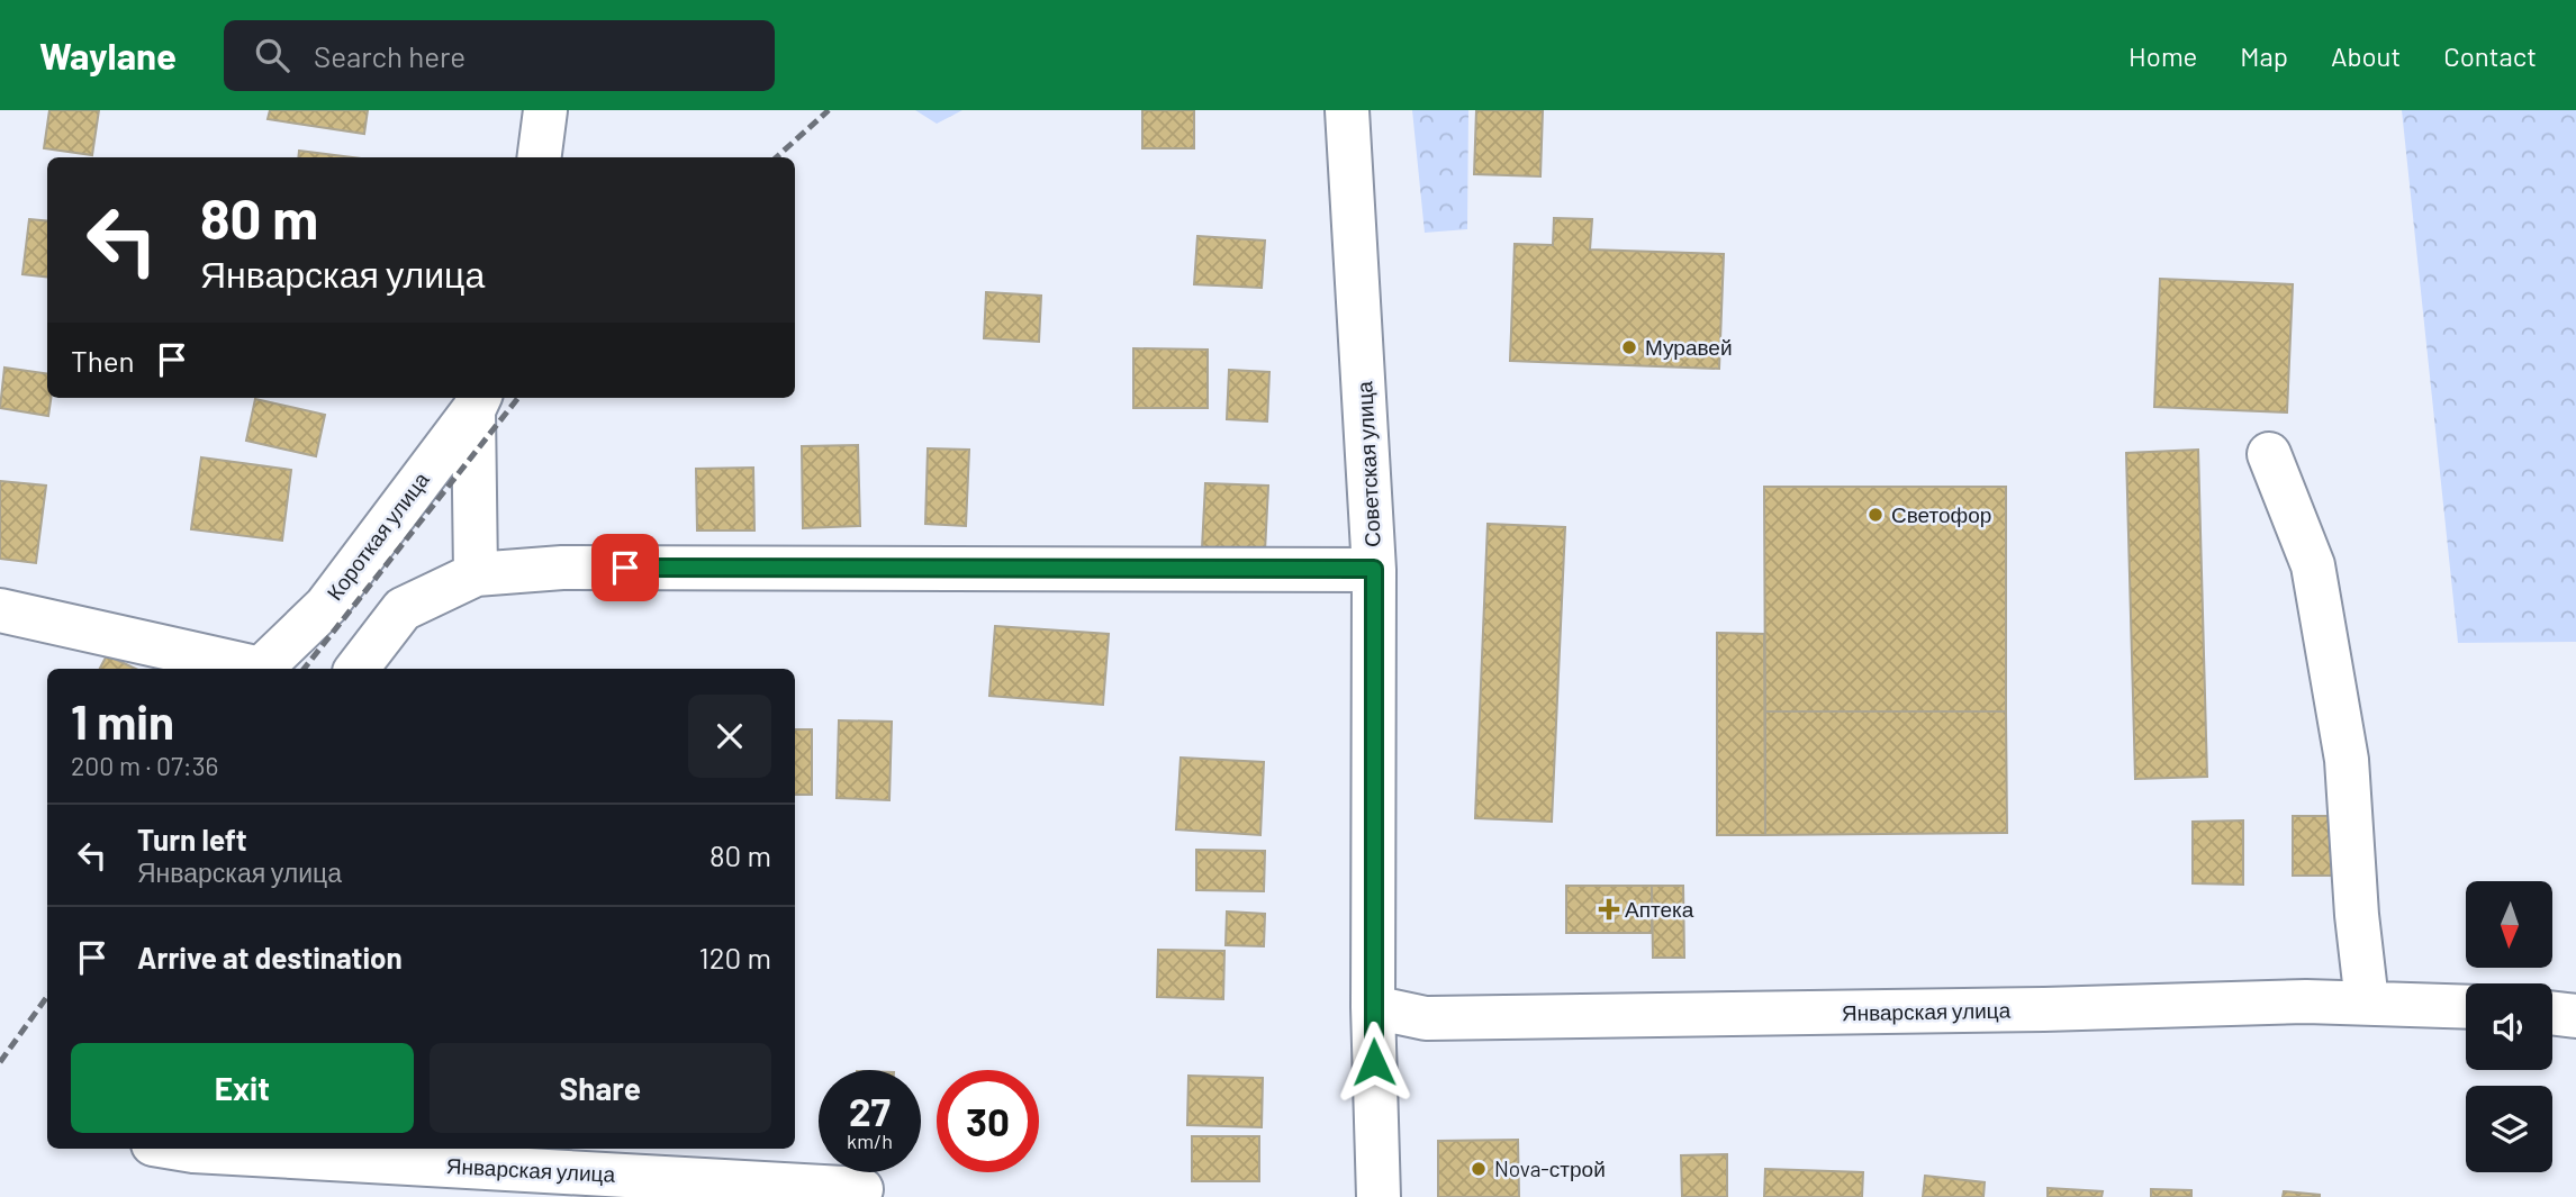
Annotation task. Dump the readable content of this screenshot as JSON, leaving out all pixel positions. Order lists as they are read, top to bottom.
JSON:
{
  "streets": {
    "street": ["Советская улица", "Короткая улица", "Январская улица"]
  },
  "crossings": [
    ["Советская улица", "Январская улица"]
  ],
  "places": {
    "other": ["Муравей", "Светофор", "Nova-строй"],
    "health": ["Аптека"]
  },
  "north": "bottom",
  "page": {
    "header": "Waylane",
    "search": "Search here",
    "nav": [
      "Home",
      "Map",
      "About",
      "Contact"
    ],
    "turn": ["80 m", "Январская улица"],
    "then": "Then",
    "heading": ["1 min", "200 m · 07:36"],
    "list": [
      {
        "name": "Turn left",
        "note": "Январская улица",
        "value": "80 m"
      },
      {
        "name": "Arrive at destination",
        "value": "120 m"
      }
    ],
    "buttons": ["Exit", "Share"],
    "speed": "27 km/h",
    "limit": "30"
  }
}
